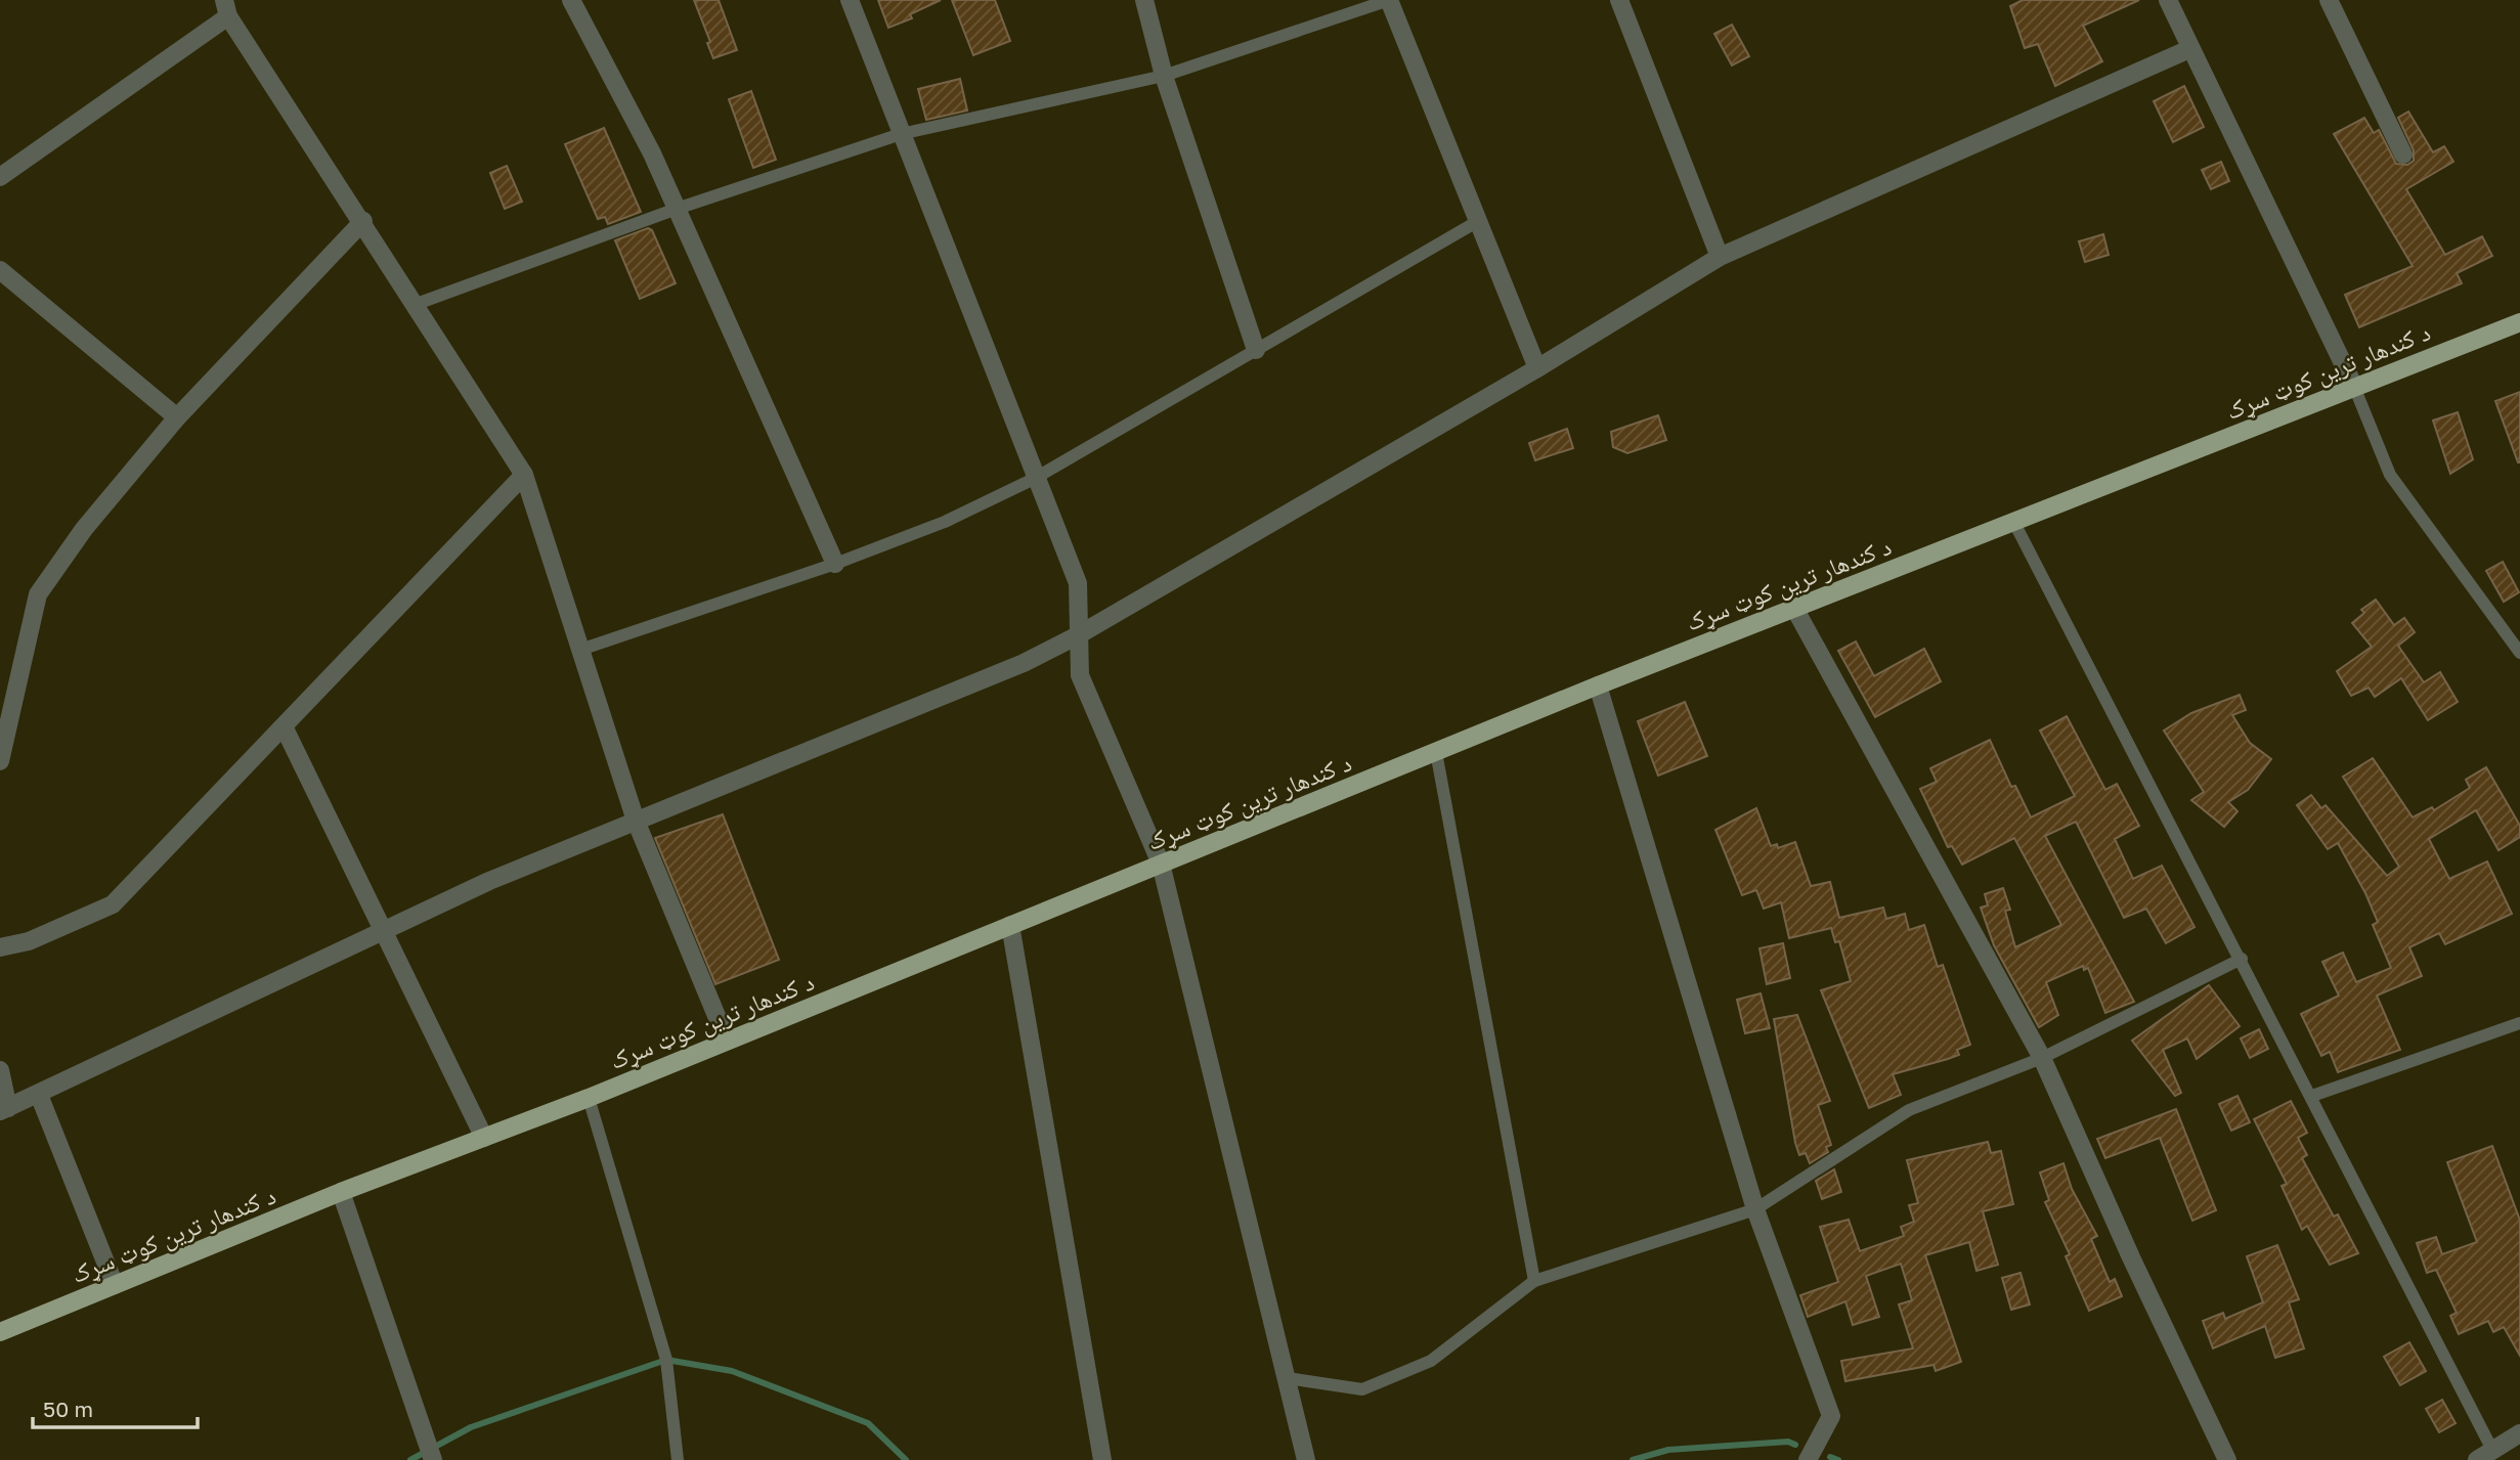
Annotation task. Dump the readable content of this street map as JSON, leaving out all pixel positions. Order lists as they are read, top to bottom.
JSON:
{
  "streets": {
    "main road": ["د کندهار ترين کوټ سړک"]
  },
  "scale_bar": "50 m"
}
